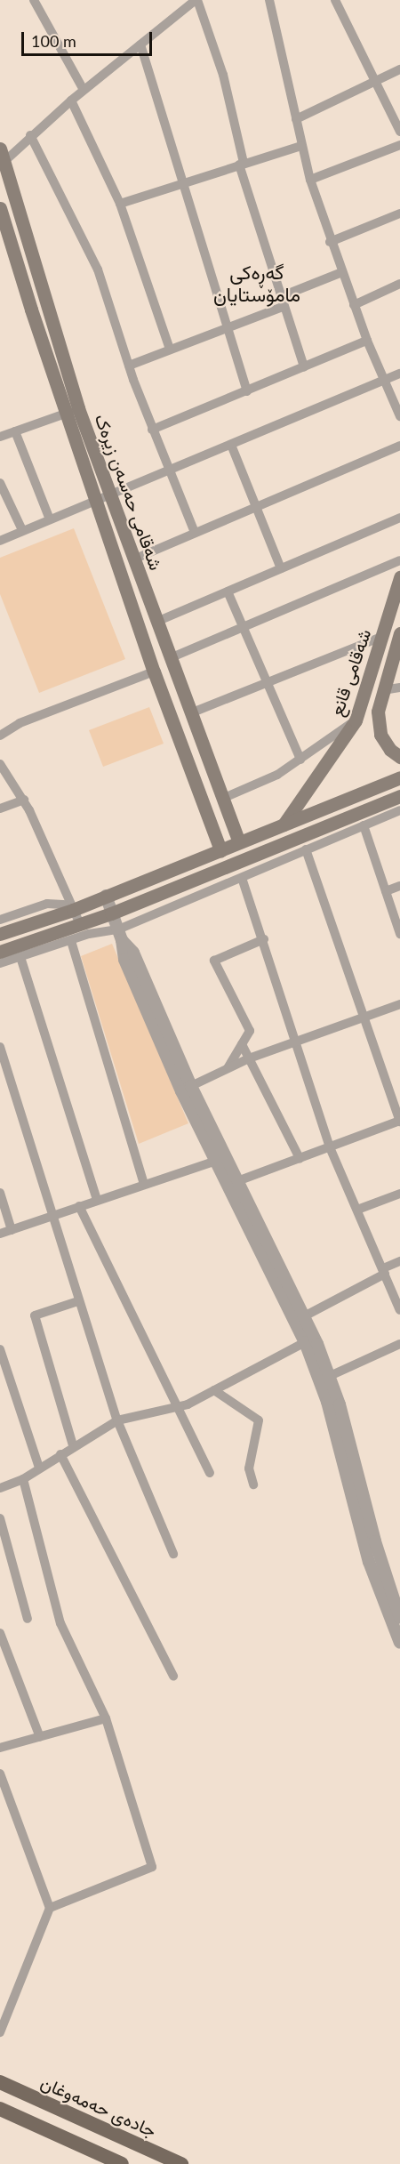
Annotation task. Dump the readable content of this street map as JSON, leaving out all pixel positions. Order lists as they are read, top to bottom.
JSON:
{
  "streets": {
    "main road": ["شەقامی حەسەن زیرەک", "شەقامی قانع", "جادەی حەمەوغان"]
  },
  "districts": ["گەڕەکی مامۆستایان"],
  "scale_bar": "100 m"
}
